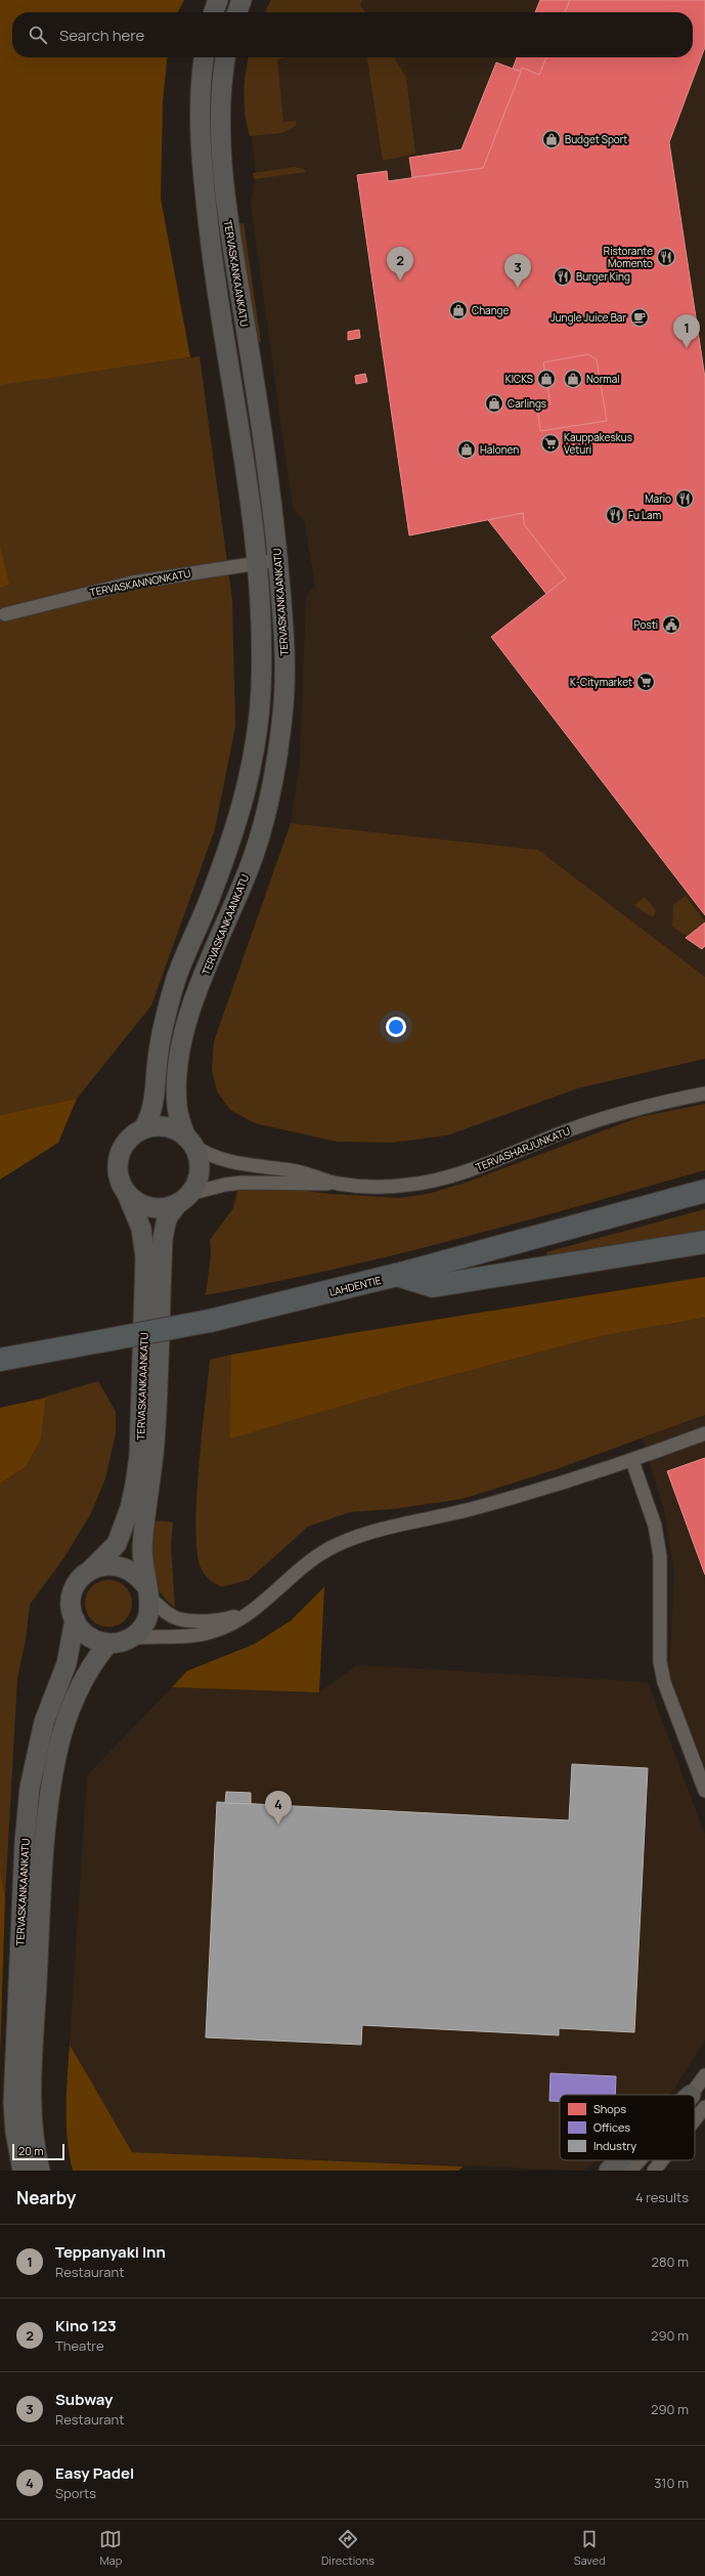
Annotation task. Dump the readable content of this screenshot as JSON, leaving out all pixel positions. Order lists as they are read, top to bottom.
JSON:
{
  "streets": {
    "highway": ["LAHDENTIE"],
    "street": ["TERVASKANKAANKATU", "TERVASKANNONKATU", "TERVASHARJUNKATU"]
  },
  "crossings": [
    ["TERVASKANKAANKATU", "TERVASKANNONKATU"],
    ["TERVASKANKAANKATU", "TERVASHARJUNKATU"]
  ],
  "places": {
    "shop": [
      "Budget Sport",
      "Change",
      "KICKS",
      "Normal",
      "Carlings",
      "Halonen"
    ],
    "restaurant": [
      "Ristorante Momento",
      "Burger King",
      "Mario",
      "Fu Lam"
    ],
    "cafe": ["Jungle Juice Bar"],
    "supermarket": ["Kauppakeskus Veturi", "K-Citymarket"],
    "public building": ["Posti"]
  },
  "legend": ["Shops", "Offices", "Industry"],
  "scale_bar": "20 m",
  "page": {
    "search": "Search here",
    "pins": [
      "2",
      "3",
      "1",
      "4"
    ],
    "scale": "20 m",
    "heading": ["Nearby", "4 results"],
    "list": [
      {
        "mark": "1",
        "name": "Teppanyaki Inn",
        "note": "Restaurant",
        "value": "280 m"
      },
      {
        "mark": "2",
        "name": "Kino 123",
        "note": "Theatre",
        "value": "290 m"
      },
      {
        "mark": "3",
        "name": "Subway",
        "note": "Restaurant",
        "value": "290 m"
      },
      {
        "mark": "4",
        "name": "Easy Padel",
        "note": "Sports",
        "value": "310 m"
      }
    ],
    "nav": ["Map", "Directions", "Saved"]
  }
}
